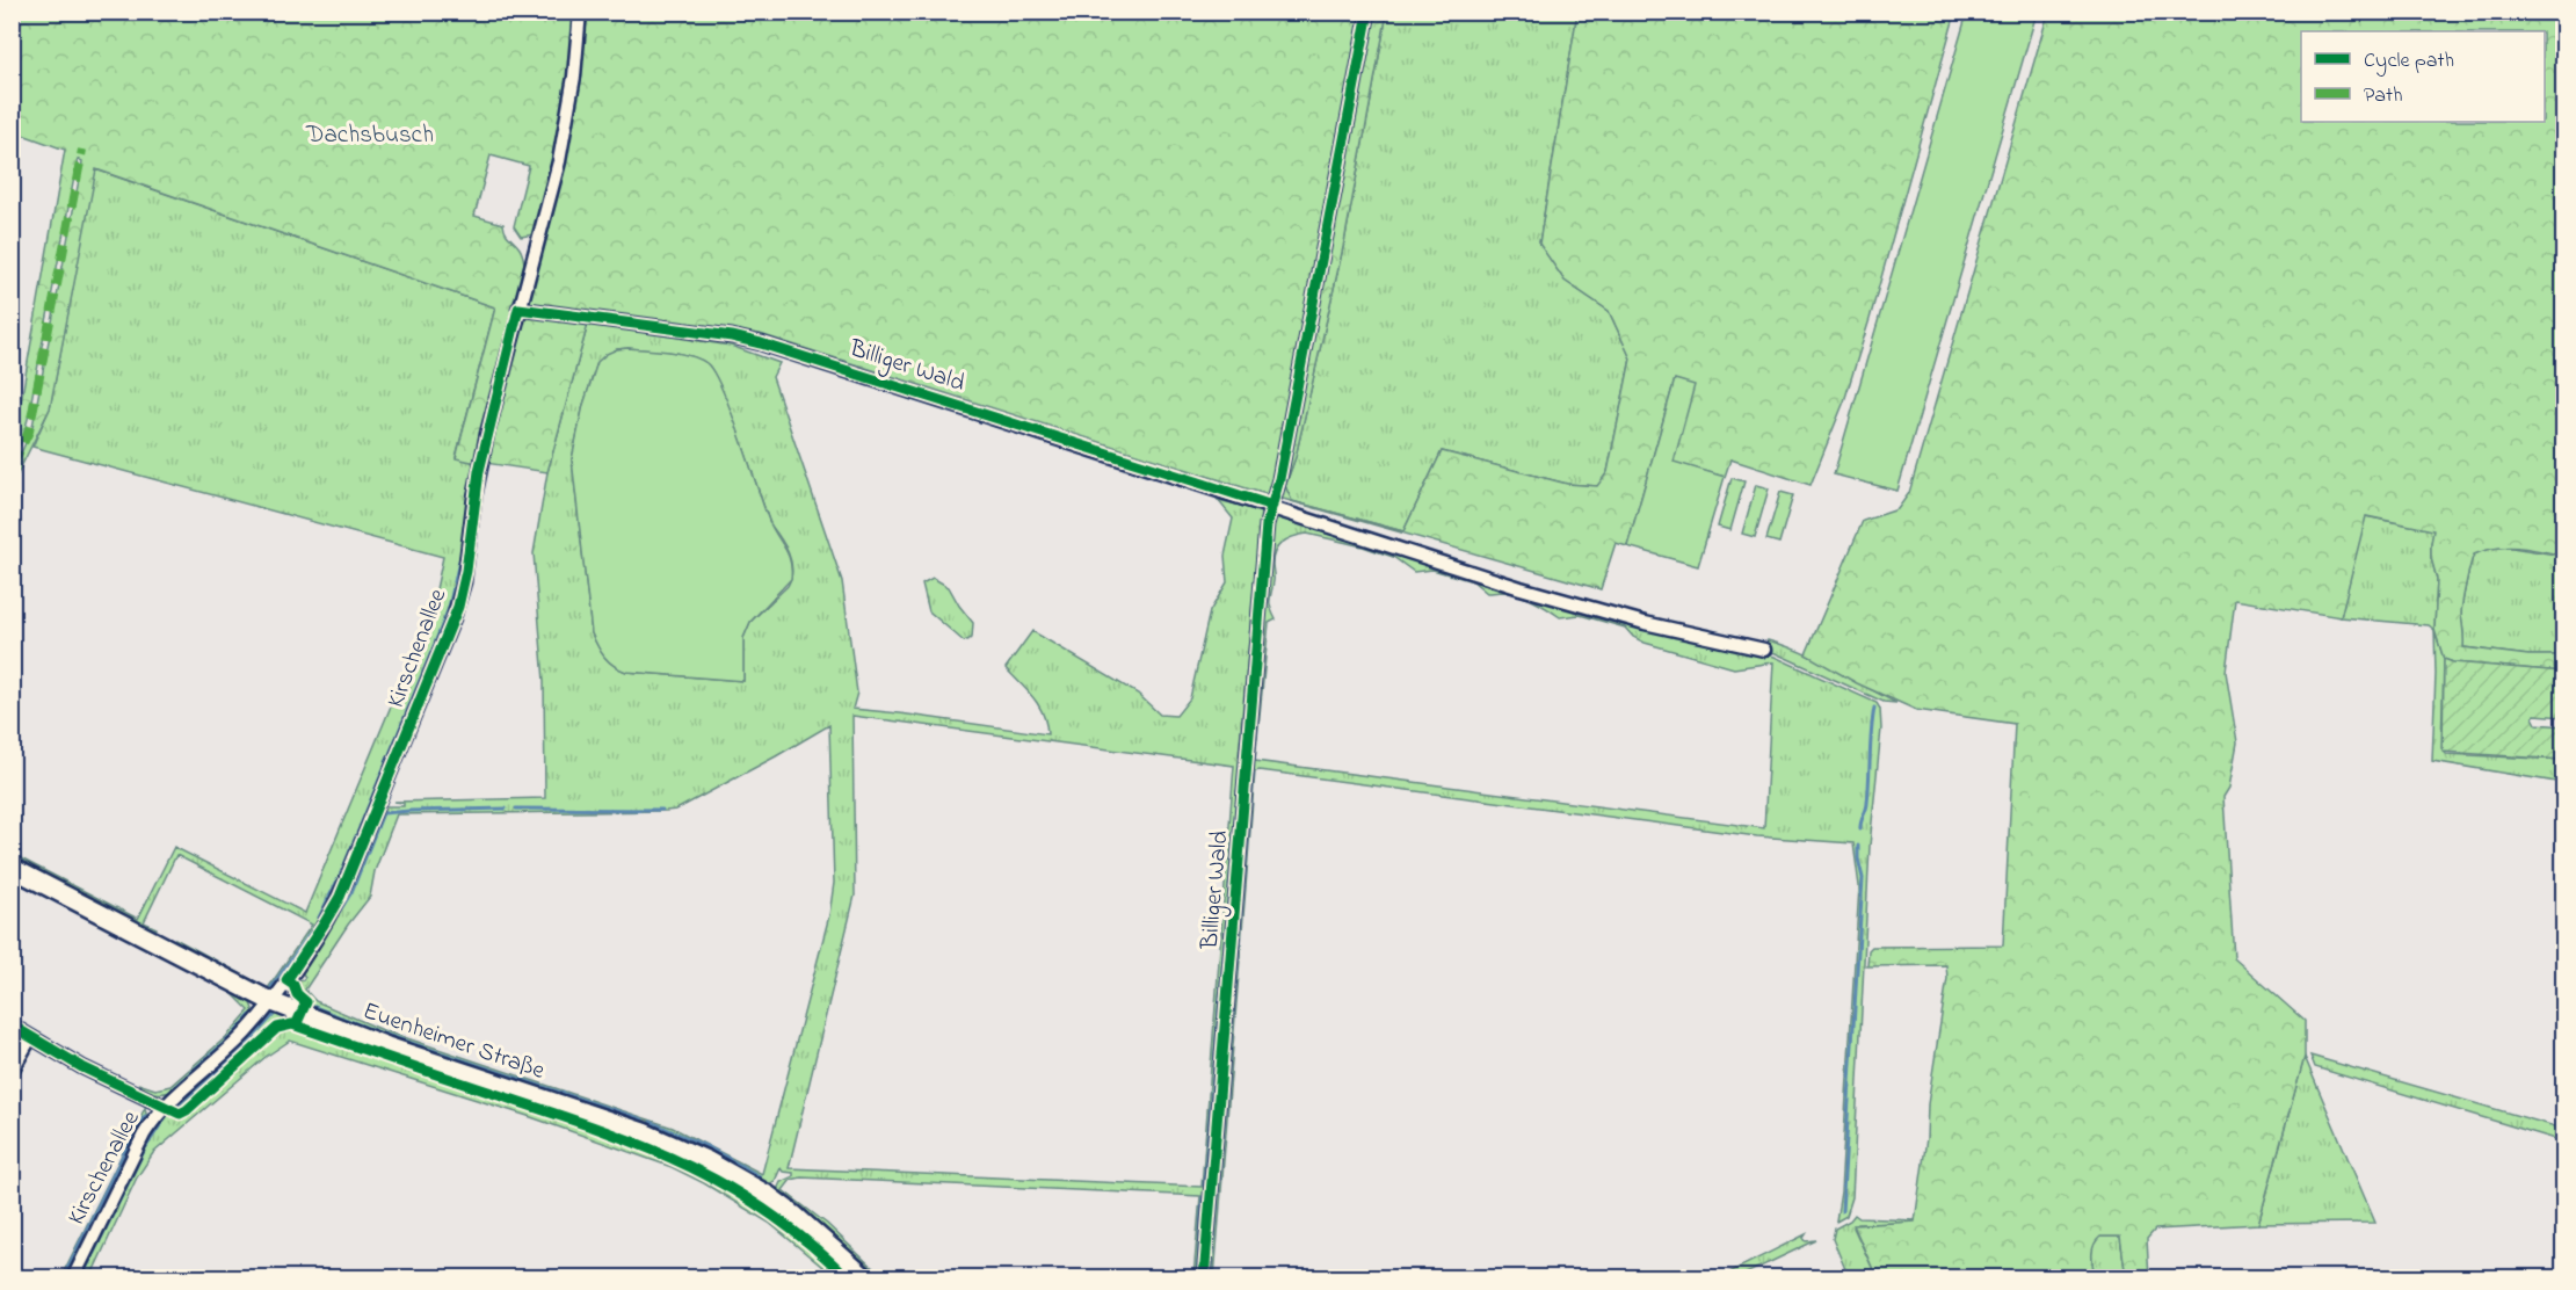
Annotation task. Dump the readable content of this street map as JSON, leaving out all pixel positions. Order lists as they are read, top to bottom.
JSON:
{
  "streets": {
    "main road": ["Euenheimer Straße"],
    "street": ["Billiger Wald", "Kirschenallee"]
  },
  "crossings": [
    ["Billiger Wald", "Kirschenallee"],
    ["Kirschenallee", "Euenheimer Straße"]
  ],
  "parks": ["Dachsbusch"],
  "legend": ["Cycle path", "Path"]
}
